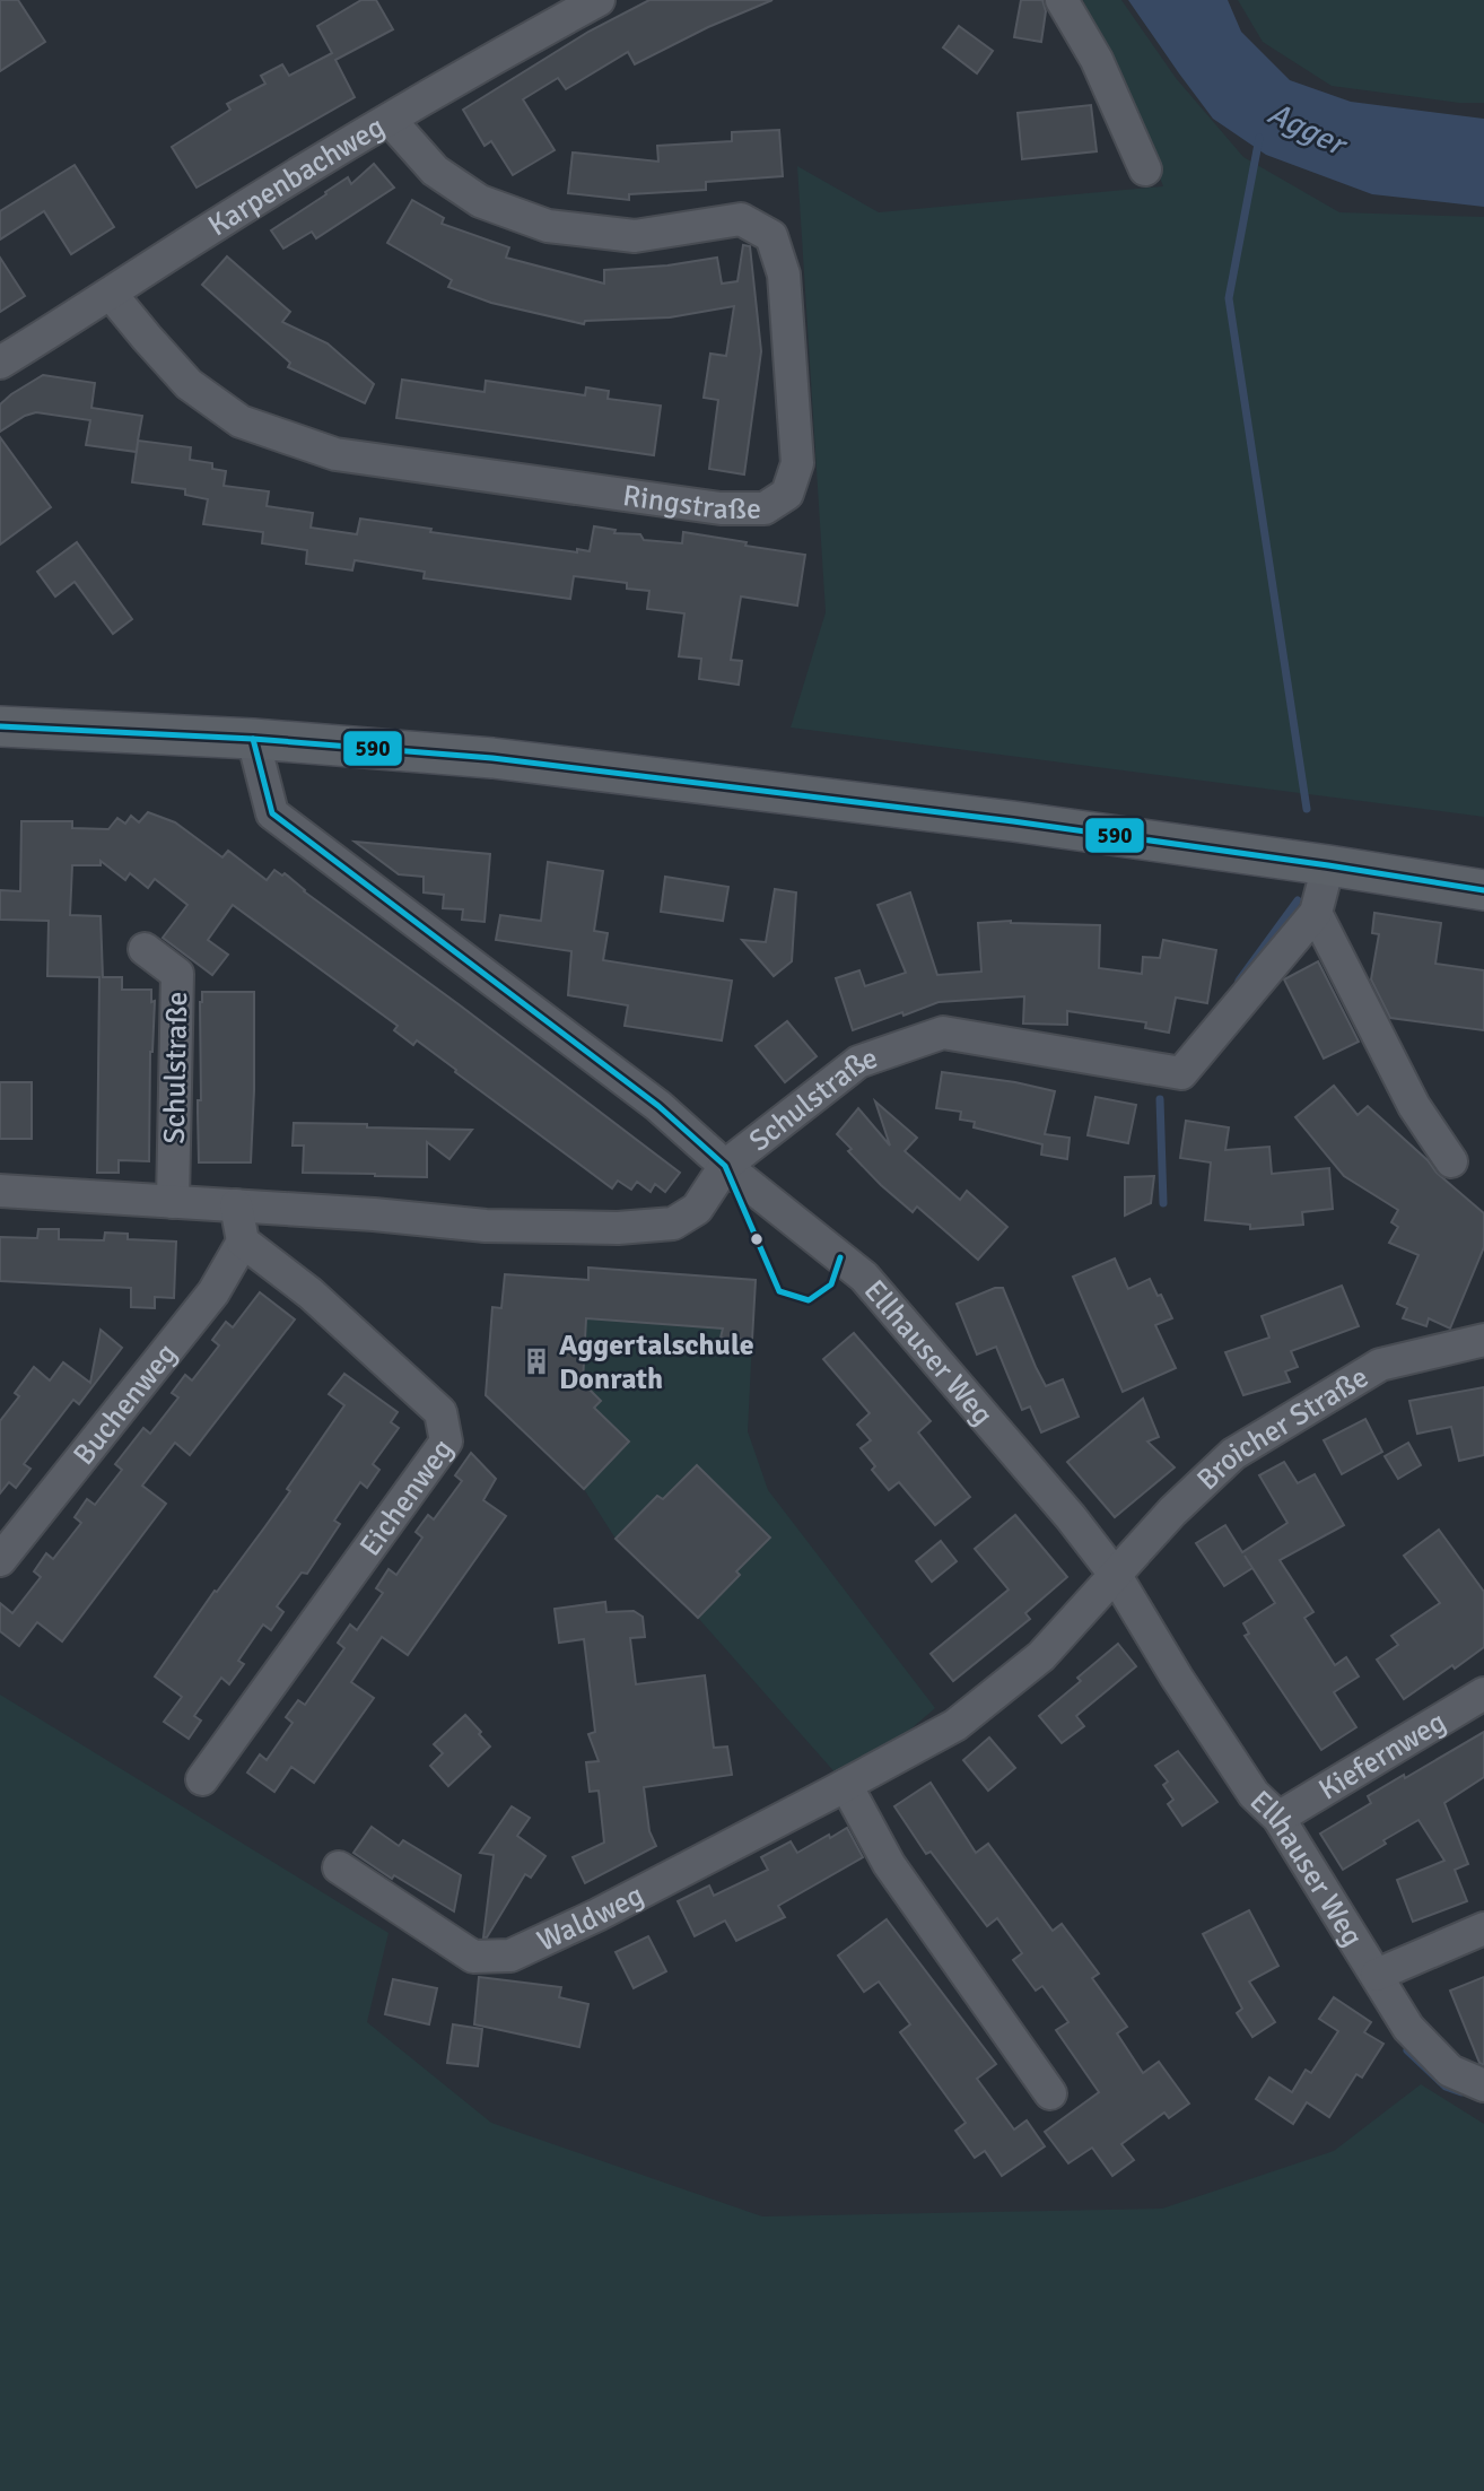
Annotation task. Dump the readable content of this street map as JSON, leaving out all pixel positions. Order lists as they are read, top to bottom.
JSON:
{
  "streets": {
    "street": [
      "Karpenbachweg",
      "Ringstraße",
      "Schulstraße",
      "Ellhauser Weg",
      "Buchenweg",
      "Broicher Straße",
      "Eichenweg",
      "Kiefernweg",
      "Waldweg"
    ]
  },
  "crossings": [
    ["Karpenbachweg", "Ringstraße"],
    ["Schulstraße", "Ellhauser Weg"],
    ["Ellhauser Weg", "Broicher Straße"],
    ["Ellhauser Weg", "Kiefernweg"],
    ["Ellhauser Weg", "Waldweg"],
    ["Buchenweg", "Eichenweg"],
    ["Broicher Straße", "Waldweg"]
  ],
  "water": ["Agger"],
  "places": {
    "building": ["Aggertalschule Donrath"]
  },
  "lines": ["transit line 590"]
}
